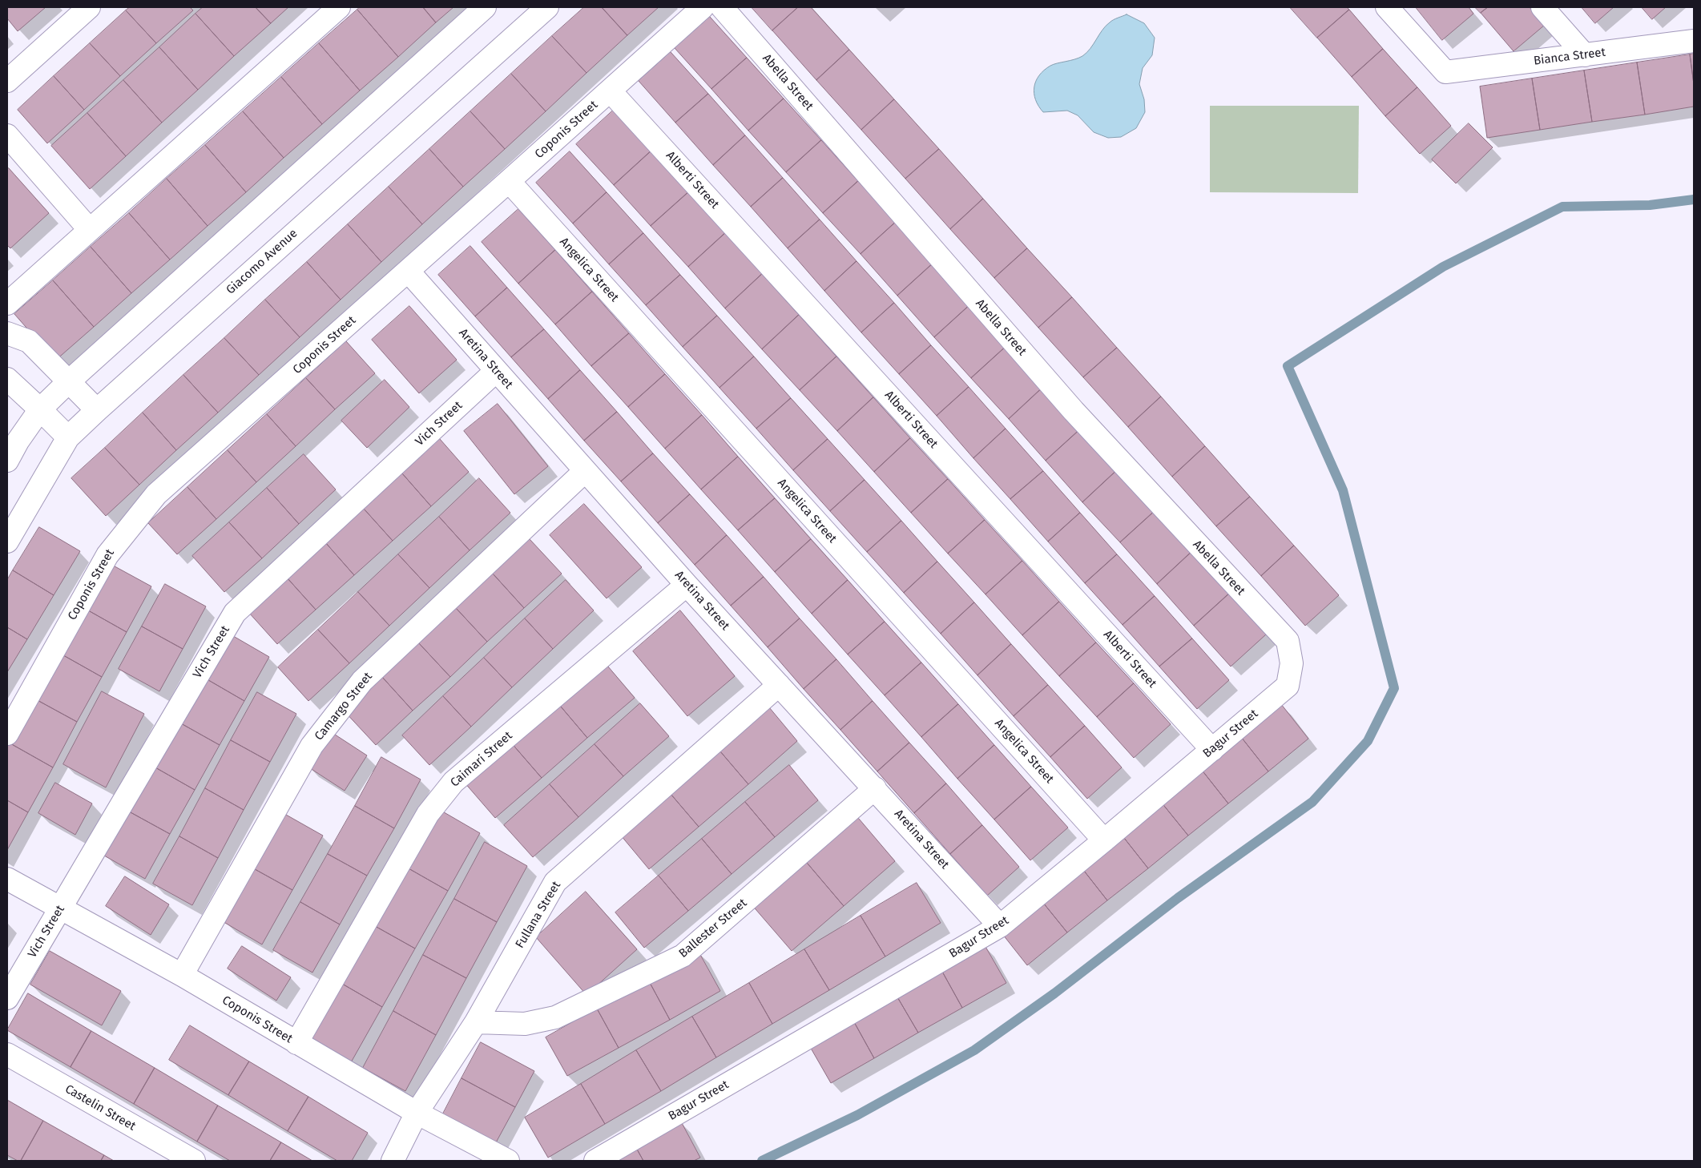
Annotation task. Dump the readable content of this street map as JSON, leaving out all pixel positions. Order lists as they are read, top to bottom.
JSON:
{
  "streets": {
    "street": [
      "Bianca Street",
      "Abella Street",
      "Coponis Street",
      "Alberti Street",
      "Giacomo Avenue",
      "Angelica Street",
      "Aretina Street",
      "Vich Street",
      "Camargo Street",
      "Bagur Street",
      "Caimari Street",
      "Fullana Street",
      "Ballester Street",
      "Castelin Street"
    ]
  },
  "crossings": [
    ["Abella Street", "Bagur Street"],
    ["Coponis Street", "Alberti Street"],
    ["Coponis Street", "Angelica Street"],
    ["Coponis Street", "Aretina Street"],
    ["Coponis Street", "Vich Street"],
    ["Coponis Street", "Camargo Street"],
    ["Coponis Street", "Caimari Street"],
    ["Coponis Street", "Fullana Street"],
    ["Alberti Street", "Bagur Street"],
    ["Angelica Street", "Bagur Street"],
    ["Aretina Street", "Vich Street"],
    ["Aretina Street", "Camargo Street"],
    ["Aretina Street", "Bagur Street"],
    ["Aretina Street", "Caimari Street"],
    ["Aretina Street", "Fullana Street"],
    ["Aretina Street", "Ballester Street"],
    ["Fullana Street", "Ballester Street"]
  ]
}
